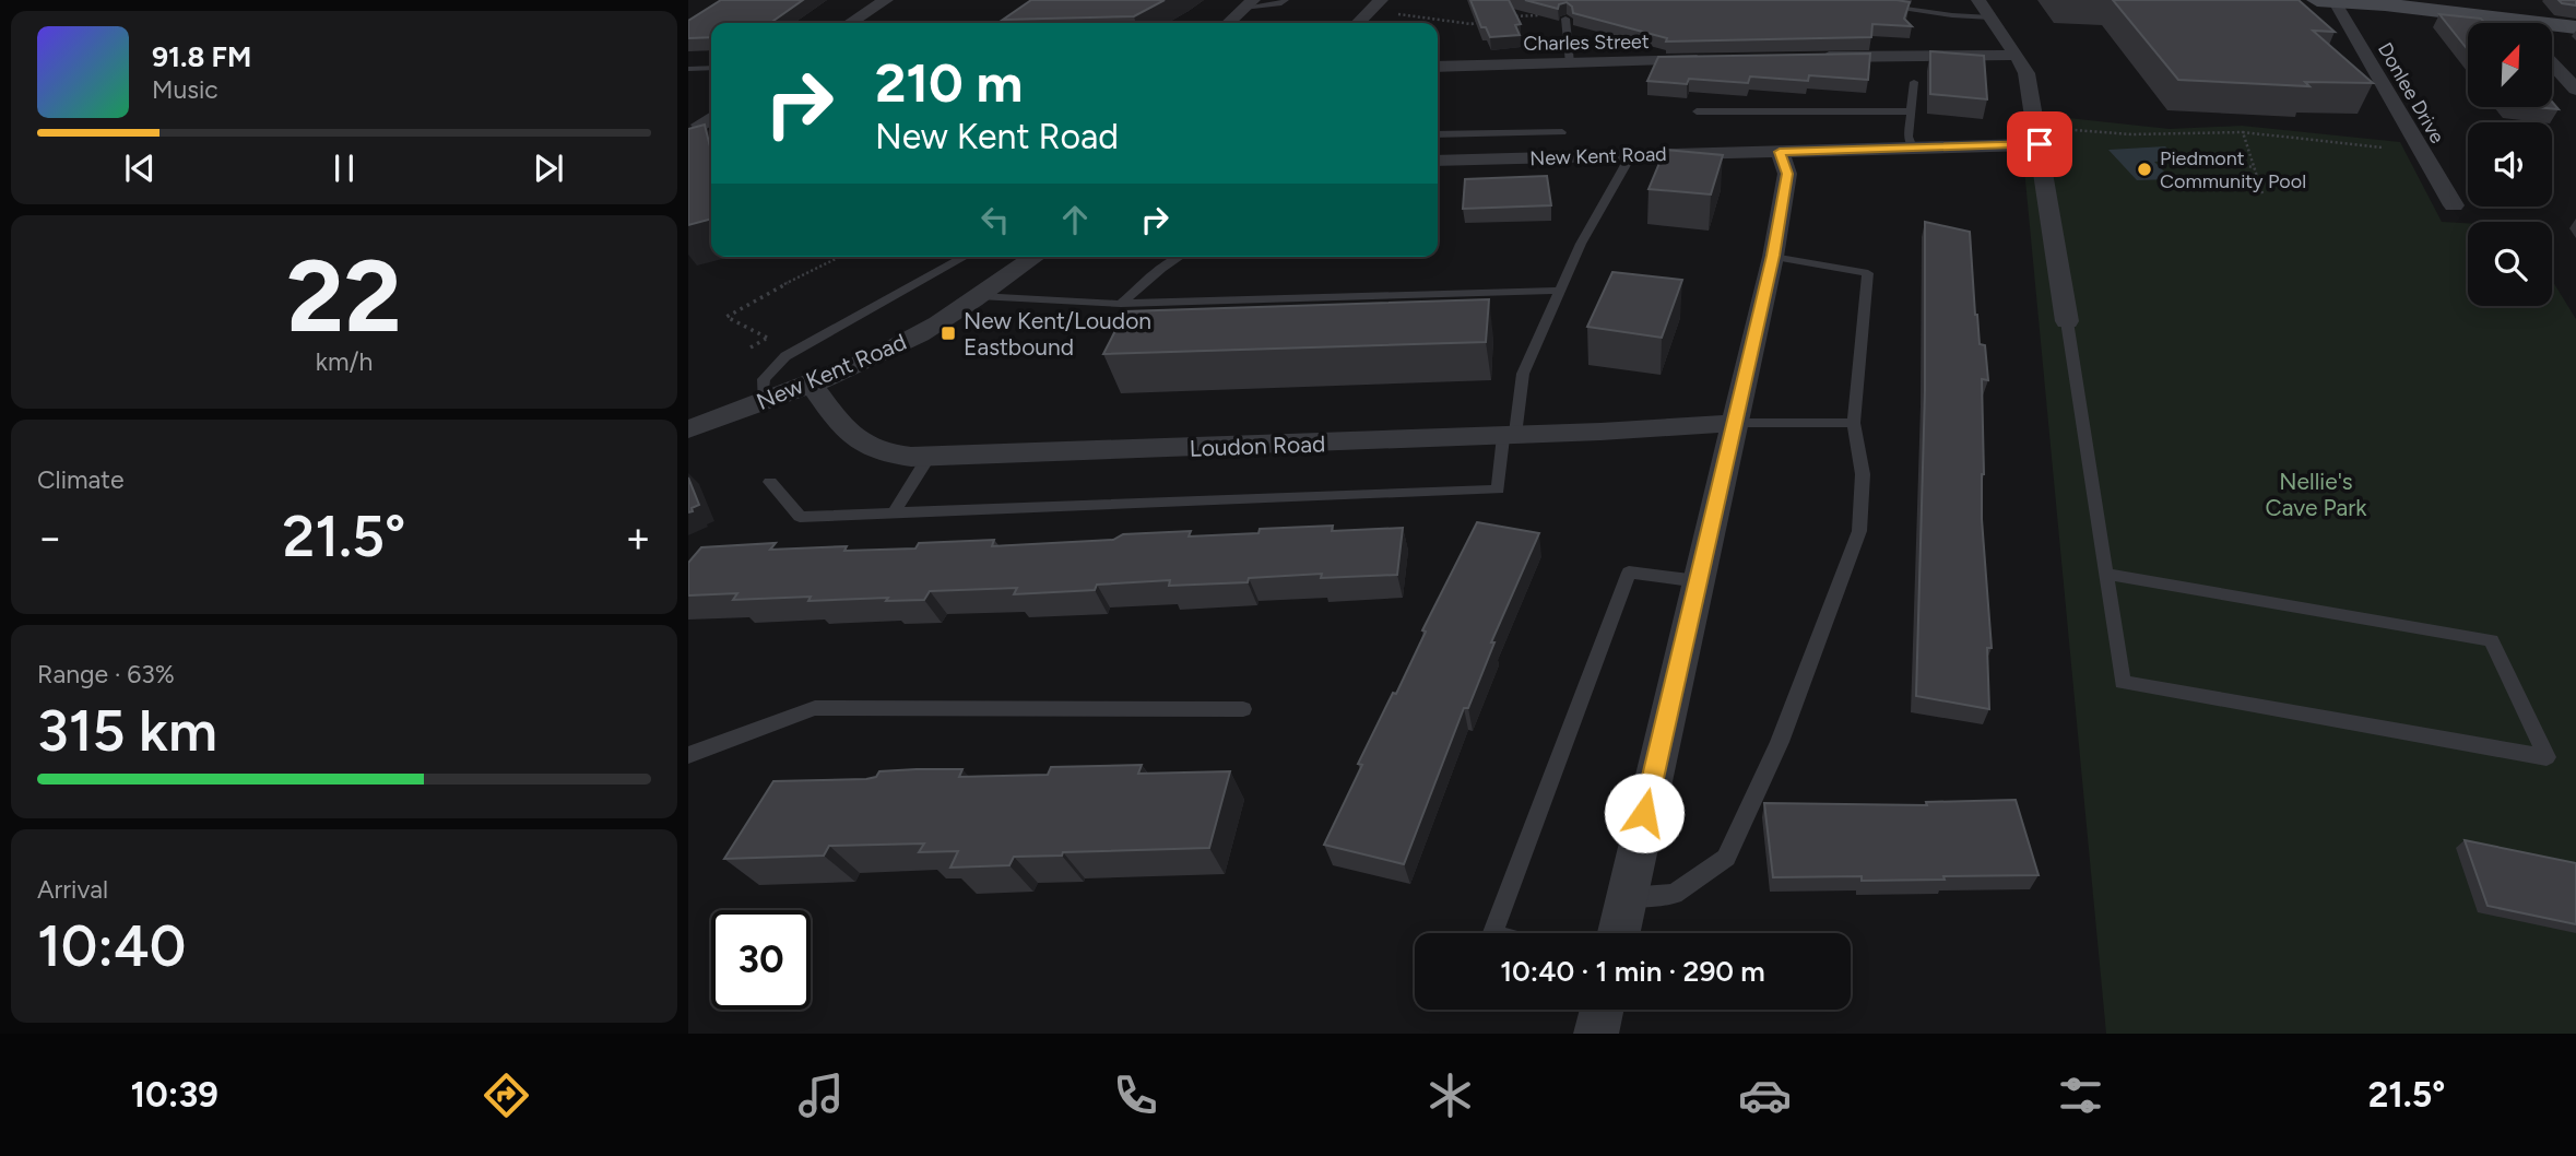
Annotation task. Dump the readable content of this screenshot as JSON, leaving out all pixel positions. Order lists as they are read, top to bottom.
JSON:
{
  "streets": {
    "street": [
      "Charles Street",
      "Donlee Drive",
      "New Kent Road",
      "Loudon Road"
    ]
  },
  "crossings": [
    ["New Kent Road", "Loudon Road"]
  ],
  "parks": ["Nellie's Cave Park"],
  "places": {
    "other": ["Piedmont Community Pool"],
    "transit": ["New Kent/Loudon Eastbound"]
  },
  "north": "top right",
  "page": {
    "turn": ["210 m", "New Kent Road"],
    "song": ["91.8 FM", "Music"],
    "tile": [
      ["22", "km/h"],
      "Climate",
      ["Range · 63%", "315 km"],
      ["Arrival", "10:40"]
    ],
    "heat": ["−", "21.5°", "+"],
    "limit": "30",
    "trip": "10:40 · 1 min · 290 m",
    "tabs": ["10:39", "21.5°"]
  }
}
